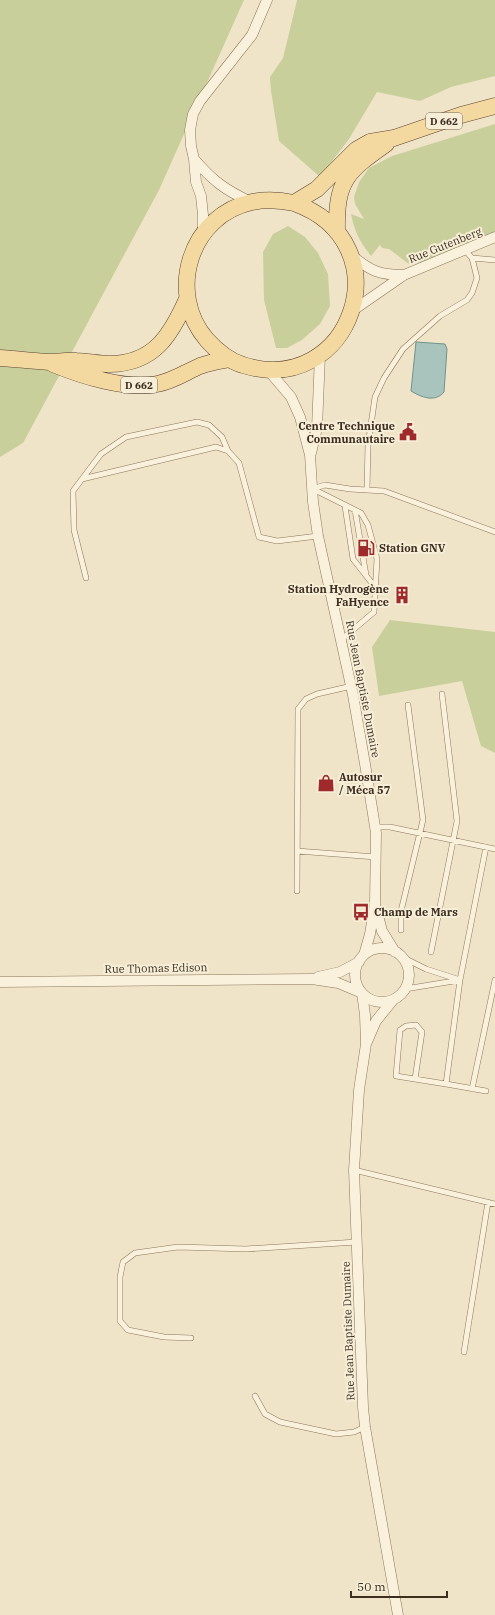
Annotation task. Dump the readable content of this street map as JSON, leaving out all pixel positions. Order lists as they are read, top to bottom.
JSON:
{
  "streets": {
    "main road": ["D 662"],
    "street": ["Rue Gutenberg", "Rue Jean Baptiste Dumaire", "Rue Thomas Edison"]
  },
  "crossings": [
    ["Rue Jean Baptiste Dumaire", "Rue Thomas Edison"]
  ],
  "places": {
    "public building": ["Centre Technique Communautaire"],
    "fuel station": ["Station GNV"],
    "building": ["Station Hydrogène FaHyence"],
    "shop": ["Autosur / Méca 57"],
    "bus stop": ["Champ de Mars"]
  },
  "scale_bar": "50 m"
}
